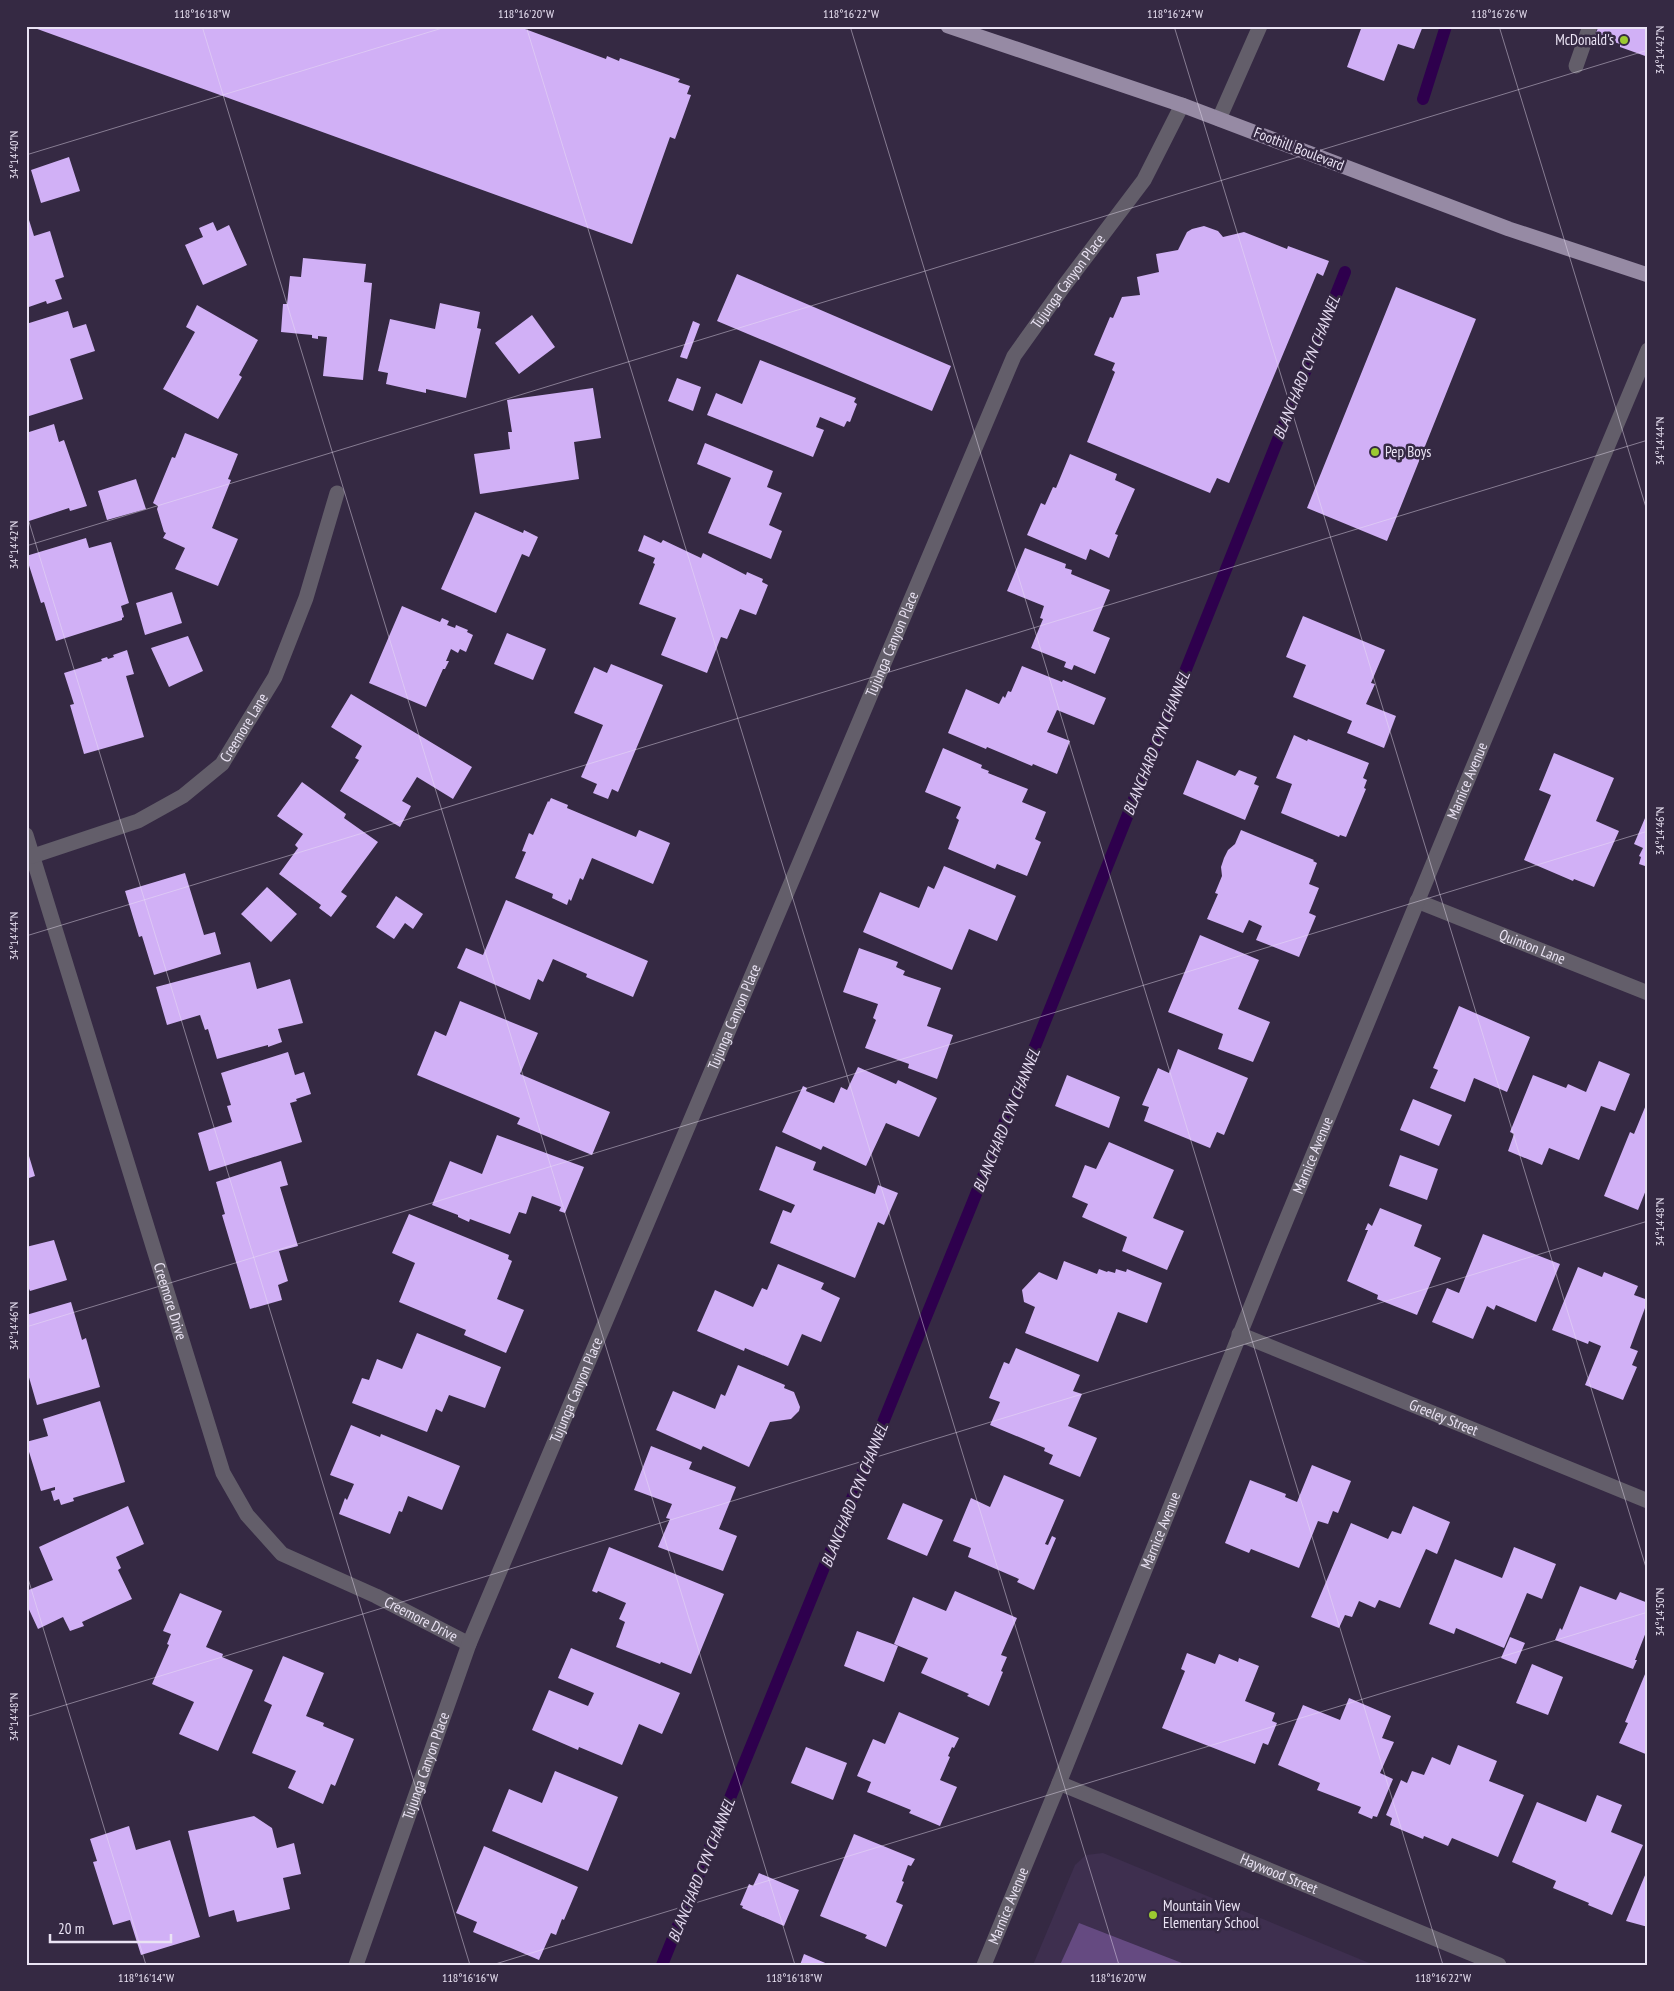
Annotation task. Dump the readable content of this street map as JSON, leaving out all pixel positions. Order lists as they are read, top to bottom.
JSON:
{
  "streets": {
    "main road": ["Foothill Boulevard"],
    "street": [
      "Tujunga Canyon Place",
      "Creemore Lane",
      "Marnice Avenue",
      "Quinton Lane",
      "Creemore Drive",
      "Greeley Street",
      "Haywood Street"
    ]
  },
  "crossings": [
    ["Foothill Boulevard", "Tujunga Canyon Place"],
    ["Tujunga Canyon Place", "Creemore Drive"],
    ["Creemore Lane", "Creemore Drive"],
    ["Marnice Avenue", "Quinton Lane"],
    ["Marnice Avenue", "Greeley Street"],
    ["Marnice Avenue", "Haywood Street"]
  ],
  "water": ["BLANCHARD CYN CHANNEL"],
  "places": ["McDonald's", "Pep Boys", "Mountain View Elementary School"],
  "scale_bar": "20 m",
  "coordinates": [
    "118°16'18\"W",
    "118°16'20\"W",
    "118°16'22\"W",
    "118°16'24\"W",
    "118°16'26\"W",
    "34°14'42\"N",
    "34°14'40\"N",
    "34°14'44\"N",
    "34°14'46\"N",
    "34°14'48\"N",
    "34°14'50\"N",
    "118°16'14\"W",
    "118°16'16\"W"
  ]
}
